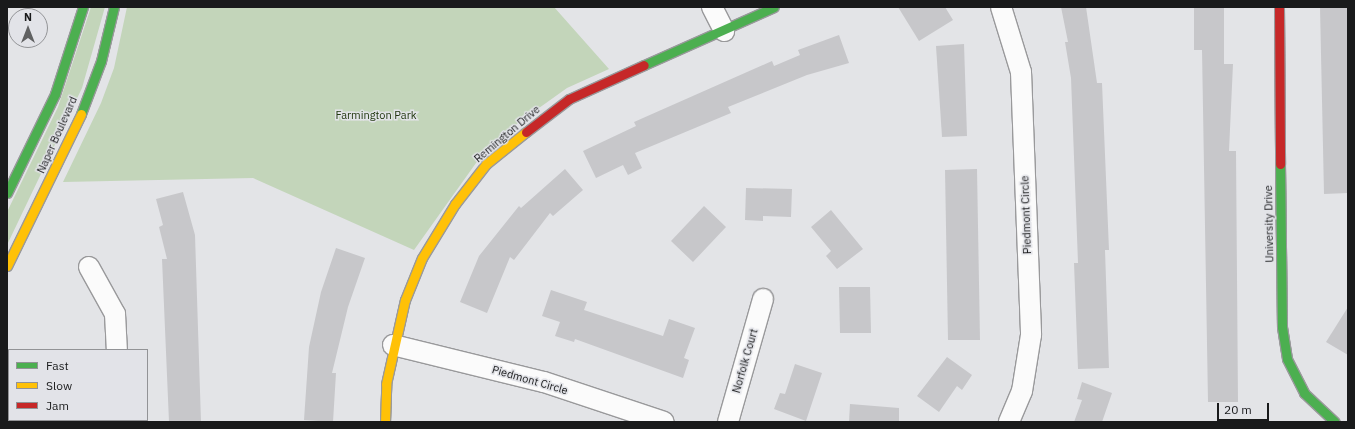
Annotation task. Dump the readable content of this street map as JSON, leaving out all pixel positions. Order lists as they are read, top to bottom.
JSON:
{
  "streets": {
    "street": [
      "Remington Drive",
      "Naper Boulevard",
      "Piedmont Circle",
      "University Drive",
      "Norfolk Court"
    ]
  },
  "crossings": [
    ["Remington Drive", "Piedmont Circle"]
  ],
  "parks": ["Farmington Park"],
  "legend": ["Fast", "Slow", "Jam"],
  "scale_bar": "20 m",
  "north": "top"
}
